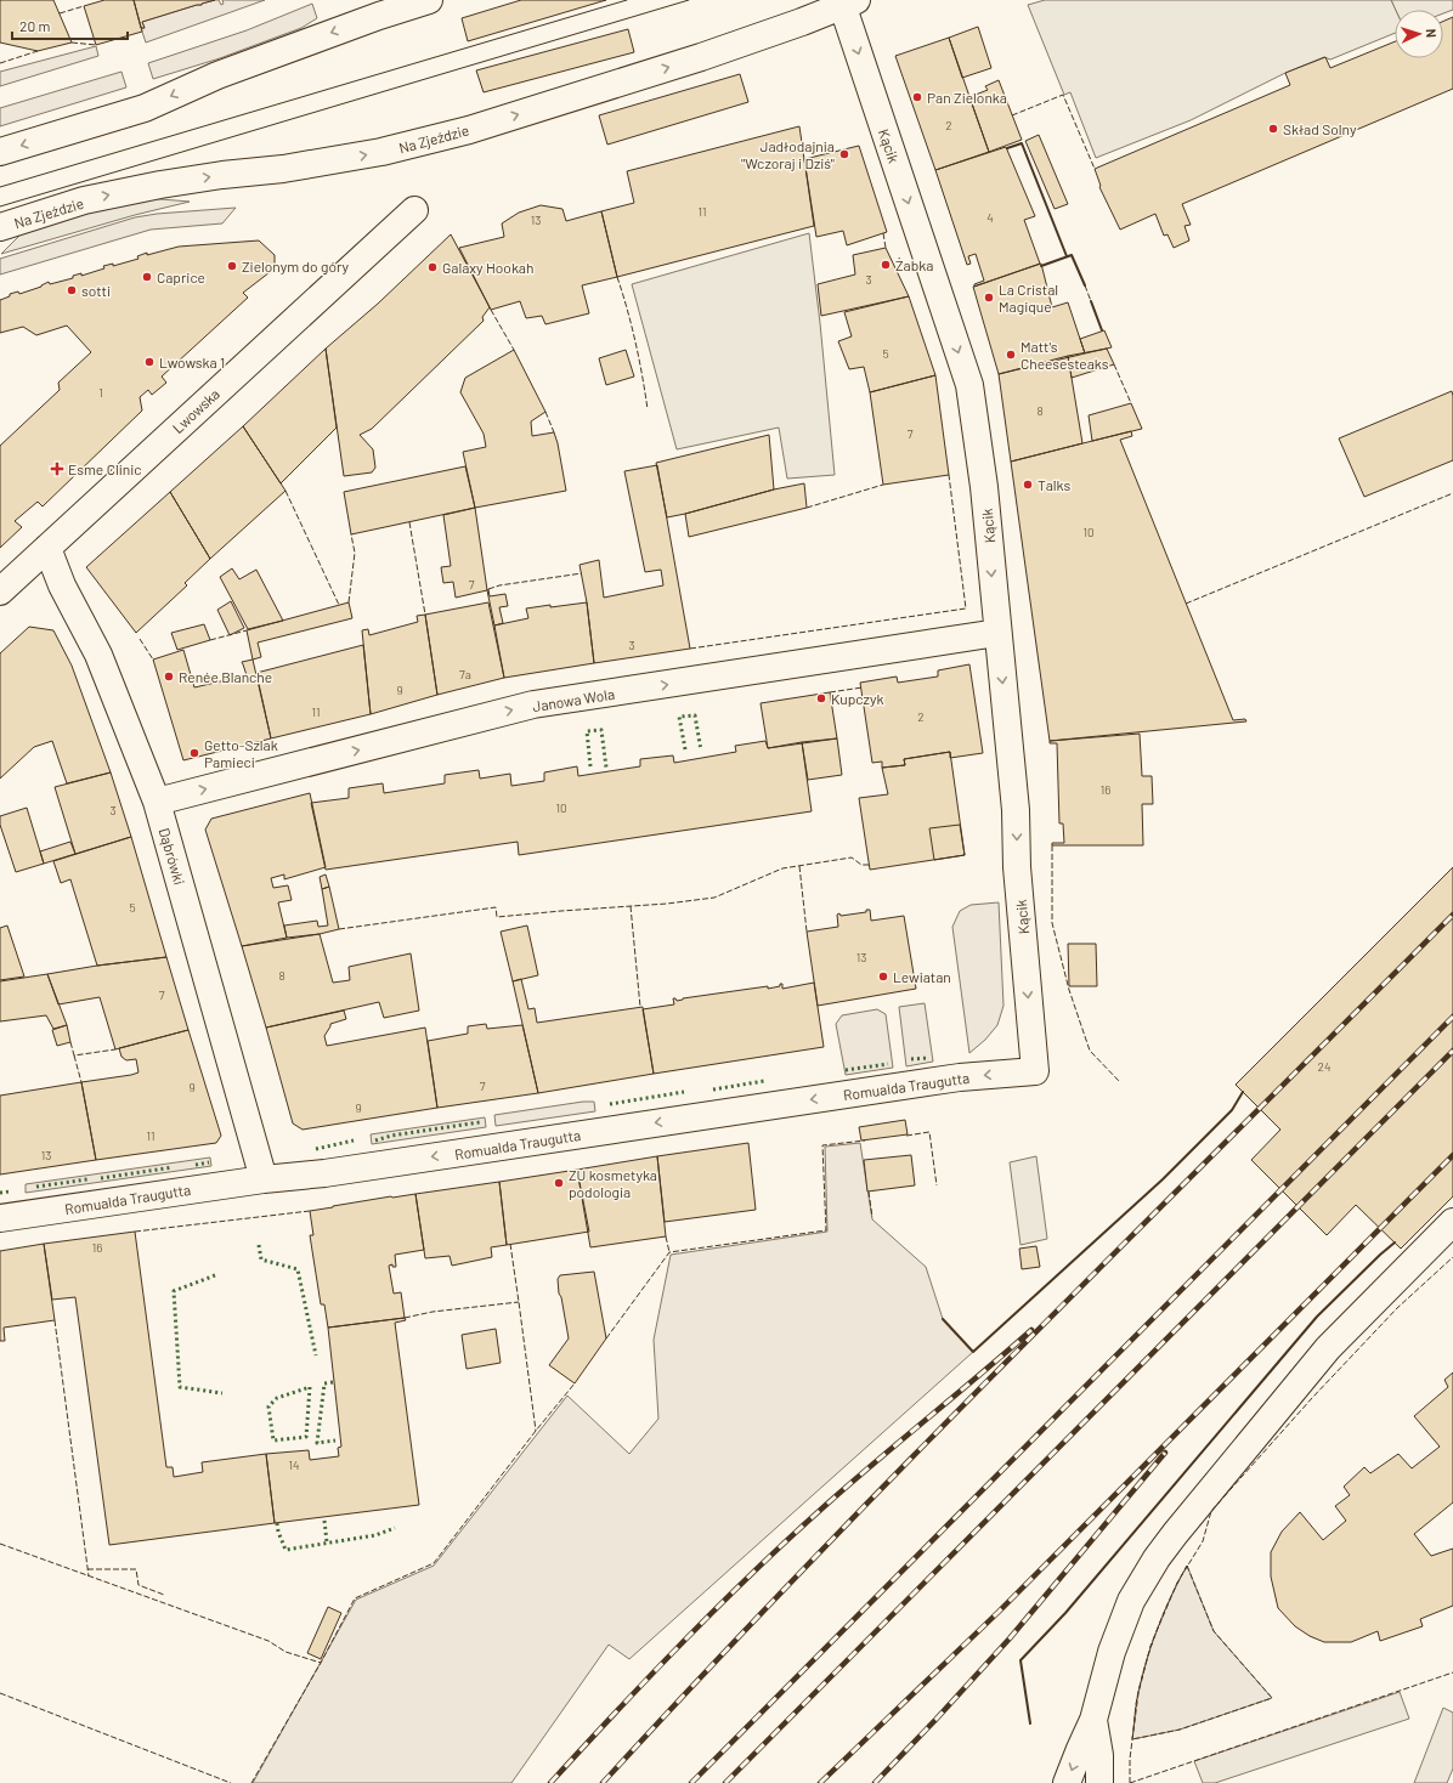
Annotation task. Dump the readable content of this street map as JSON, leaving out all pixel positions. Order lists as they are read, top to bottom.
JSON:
{
  "streets": {
    "street": [
      "Na Zjeździe",
      "Kącik",
      "Lwowska",
      "Janowa Wola",
      "Dąbrówki",
      "Romualda Traugutta"
    ]
  },
  "crossings": [
    ["Na Zjeździe", "Kącik"],
    ["Kącik", "Janowa Wola"],
    ["Kącik", "Romualda Traugutta"],
    ["Lwowska", "Dąbrówki"],
    ["Janowa Wola", "Dąbrówki"],
    ["Dąbrówki", "Romualda Traugutta"]
  ],
  "one_way": ["Kącik", "Janowa Wola", "Romualda Traugutta"],
  "places": {
    "other": [
      "Pan Zielonka",
      "Skład Solny",
      "Jadłodajnia \"Wczoraj i Dziś\"",
      "Żabka",
      "Zielonym do góry",
      "Galaxy Hookah",
      "Caprice",
      "sotti",
      "La Cristal Magique",
      "Matt's Cheesesteaks",
      "Lwowska 1",
      "Talks",
      "Renée Blanche",
      "Kupczyk",
      "Getto-Szlak Pamieci",
      "Lewiatan",
      "ZU kosmetyka podologia"
    ],
    "health": ["Esme Clinic"]
  },
  "house_numbers": [
    "2",
    "11",
    "4",
    "13",
    "3",
    "5",
    "1",
    "8",
    "7",
    "10",
    "7",
    "3",
    "7a",
    "9",
    "11",
    "2",
    "16",
    "10",
    "3",
    "5",
    "13",
    "8",
    "7",
    "24",
    "7",
    "9",
    "9",
    "11",
    "13",
    "16",
    "14"
  ],
  "scale_bar": "20 m",
  "north": "right"
}
